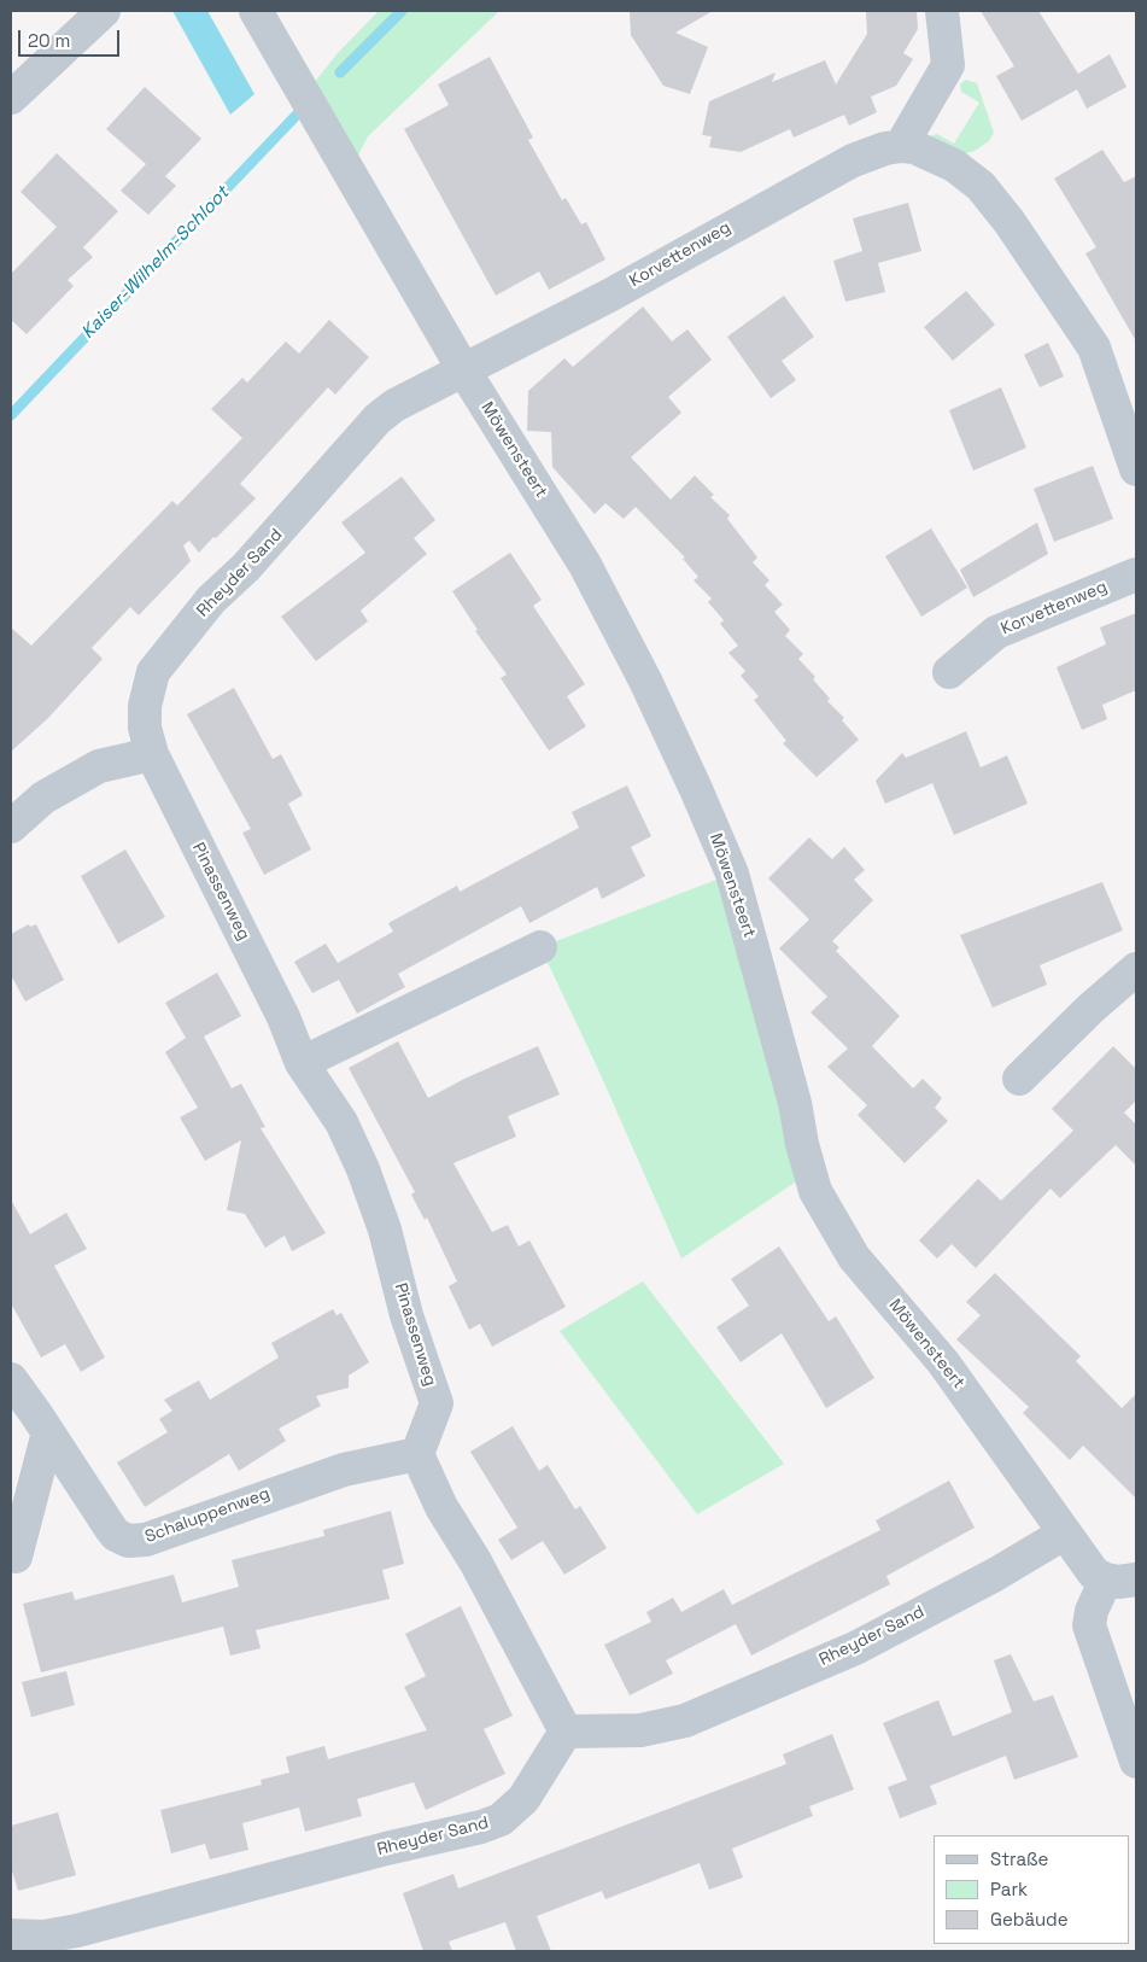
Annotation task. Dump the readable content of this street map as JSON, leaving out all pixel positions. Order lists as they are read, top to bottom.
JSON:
{
  "streets": {
    "street": [
      "Korvettenweg",
      "Möwensteert",
      "Rheyder Sand",
      "Pinassenweg",
      "Schaluppenweg"
    ]
  },
  "crossings": [
    ["Korvettenweg", "Möwensteert"],
    ["Korvettenweg", "Rheyder Sand"],
    ["Möwensteert", "Rheyder Sand"],
    ["Rheyder Sand", "Pinassenweg"],
    ["Pinassenweg", "Schaluppenweg"]
  ],
  "water": ["Kaiser-Wilhelm-Schloot"],
  "legend": ["Straße", "Park", "Gebäude"],
  "scale_bar": "20 m"
}
